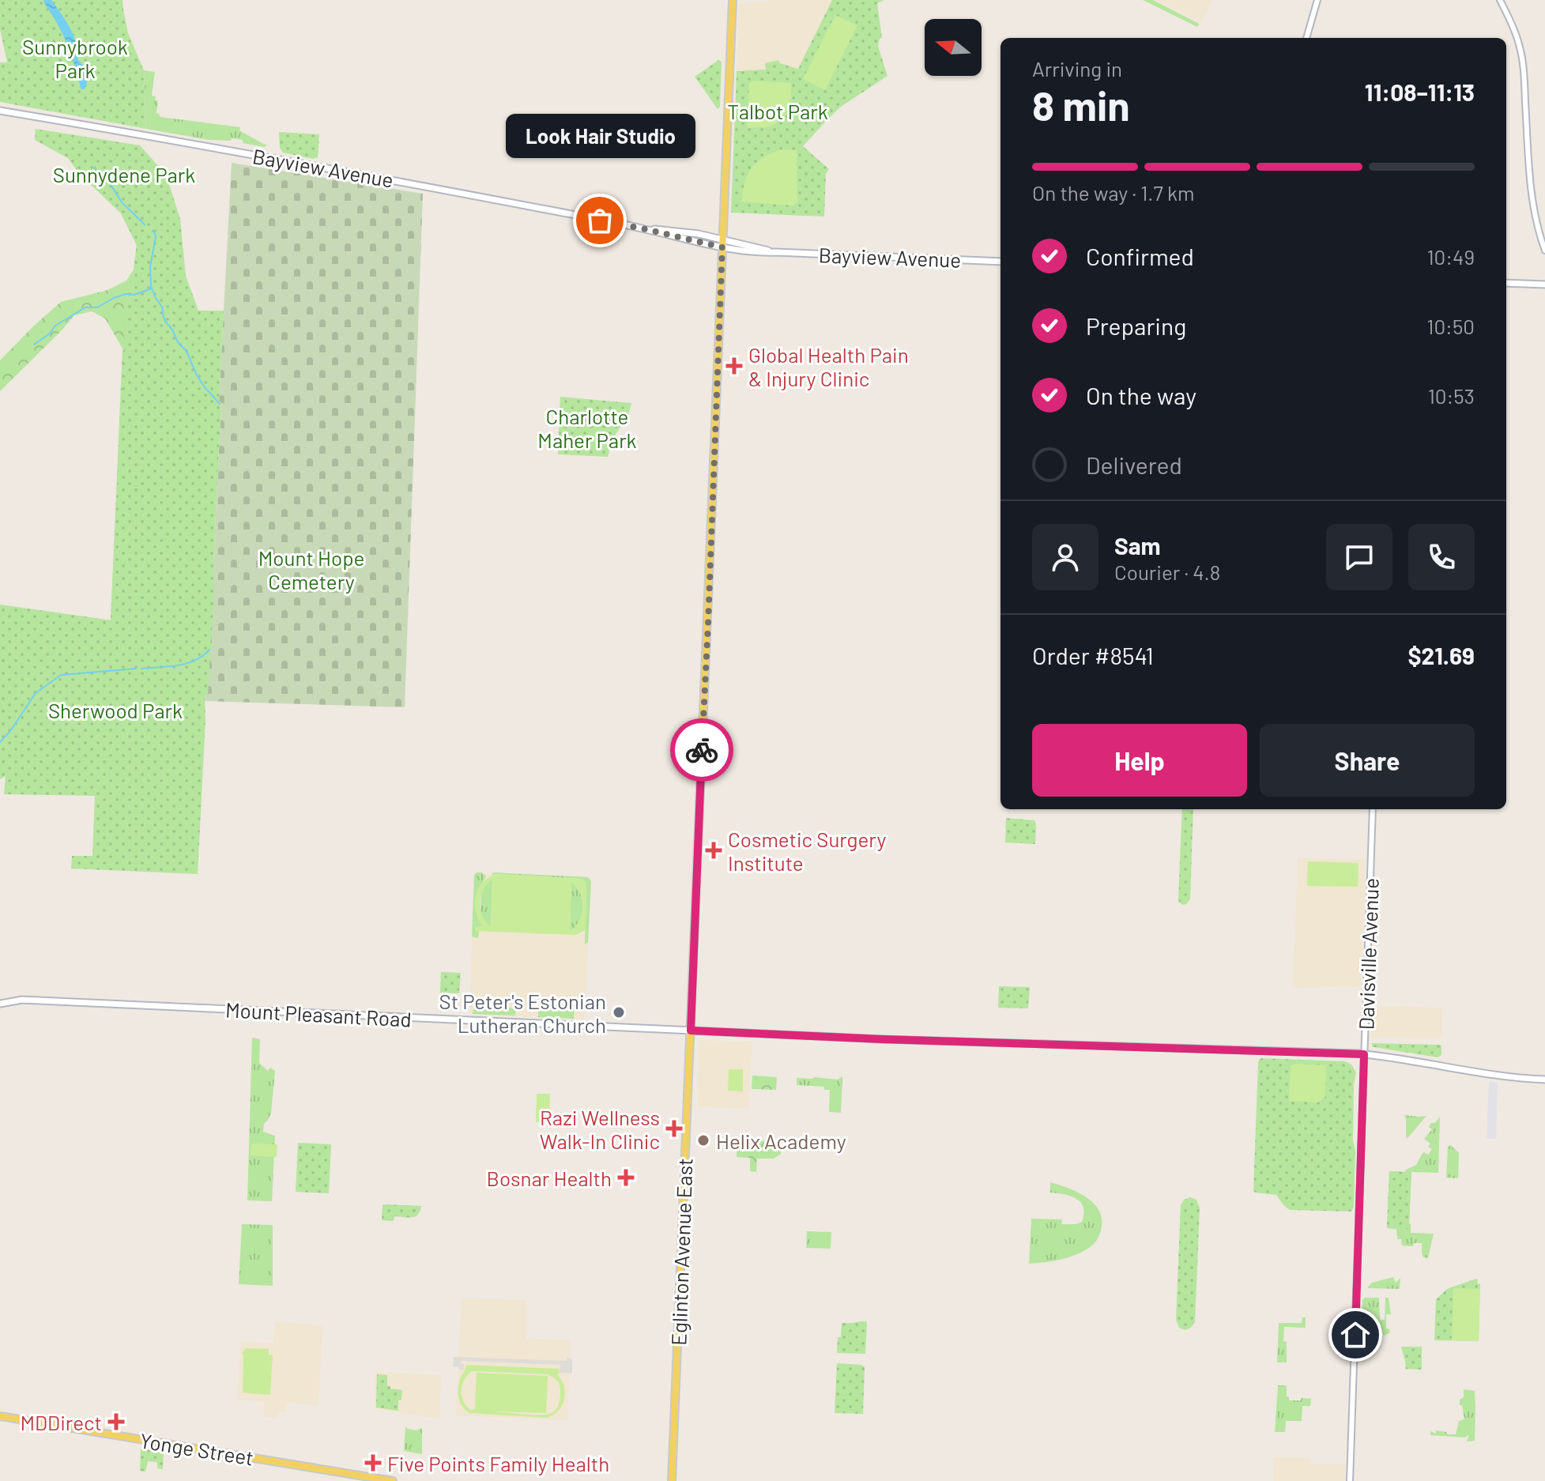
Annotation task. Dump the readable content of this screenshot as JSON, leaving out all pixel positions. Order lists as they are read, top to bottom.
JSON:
{
  "streets": {
    "main road": [
      "Bayview Avenue",
      "Mount Pleasant Road",
      "Eglinton Avenue East",
      "Yonge Street"
    ],
    "street": ["Davisville Avenue"]
  },
  "crossings": [
    ["Bayview Avenue", "Eglinton Avenue East"],
    ["Davisville Avenue", "Mount Pleasant Road"],
    ["Mount Pleasant Road", "Eglinton Avenue East"]
  ],
  "parks": [
    "Sunnybrook Park",
    "Talbot Park",
    "Sunnydene Park",
    "Charlotte Maher Park",
    "Mount Hope Cemetery",
    "Sherwood Park"
  ],
  "places": {
    "other": ["Look Hair Studio", "St Peter's Estonian Lutheran Church", "Helix Academy"],
    "health": [
      "Global Health Pain & Injury Clinic",
      "Cosmetic Surgery Institute",
      "Razi Wellness Walk-In Clinic",
      "Bosnar Health",
      "MDDirect",
      "Five Points Family Health"
    ]
  },
  "north": "left",
  "page": {
    "heading": ["8 min", "Arriving in", "11:08–11:13"],
    "panel": [
      "Sam",
      "Courier · 4.8",
      "Order #8541",
      "$21.69"
    ],
    "bubble": "Look Hair Studio",
    "bar": "On the way · 1.7 km",
    "list": [
      ["Confirmed", "10:49"],
      ["Preparing", "10:50"],
      ["On the way", "10:53"],
      "Delivered"
    ],
    "buttons": ["Help", "Share"]
  }
}
